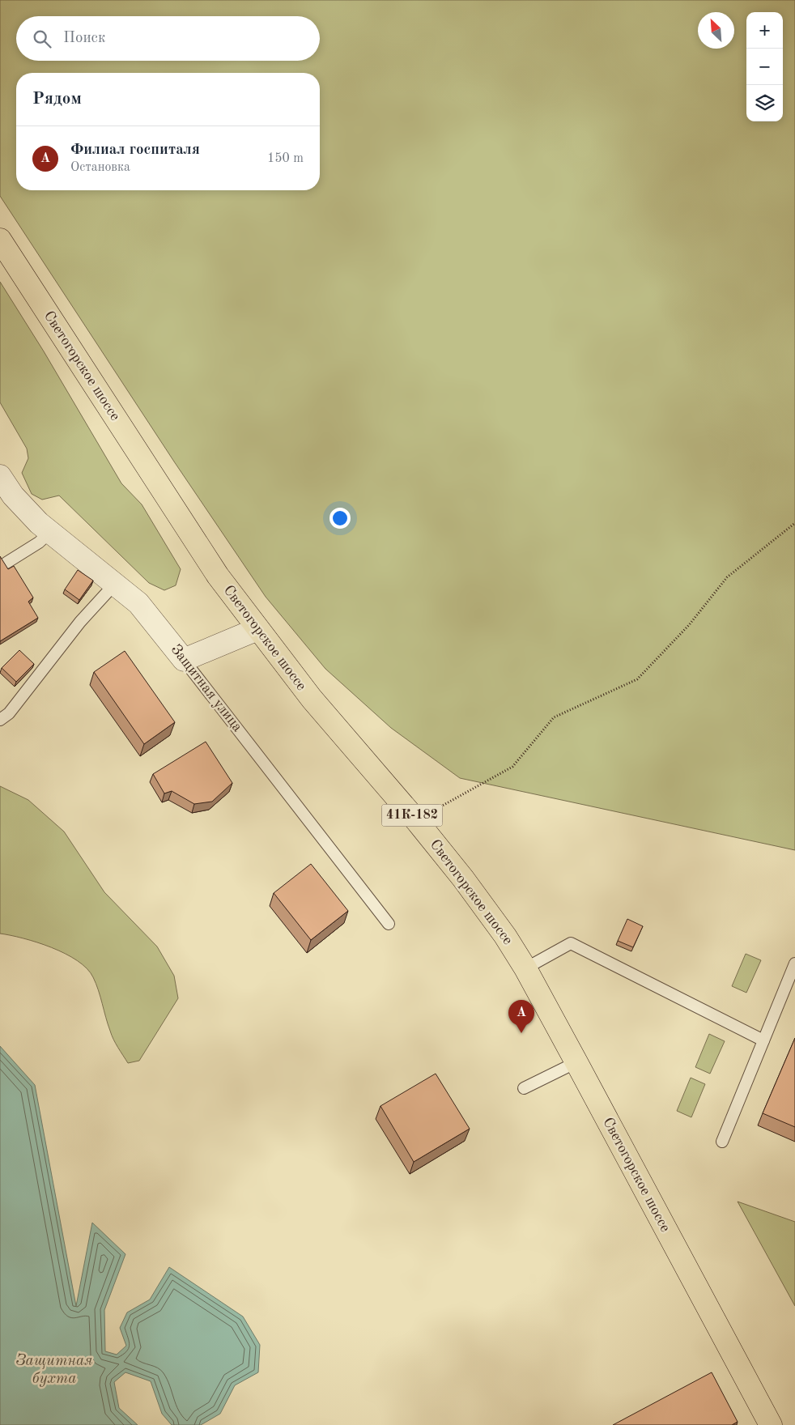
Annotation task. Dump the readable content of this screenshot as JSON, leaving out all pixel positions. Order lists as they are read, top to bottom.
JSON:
{
  "streets": {
    "main road": ["Светогорское шоссе", "41К-182"],
    "street": ["Защитная улица"]
  },
  "water": ["Защитная бухта"],
  "north": "top left",
  "page": {
    "map_buttons": ["+", "−"],
    "search": "Поиск",
    "heading": "Рядом",
    "list": [
      {
        "mark": "A",
        "name": "Филиал госпиталя",
        "note": "Остановка",
        "value": "150 m"
      }
    ],
    "pins": "A"
  }
}
